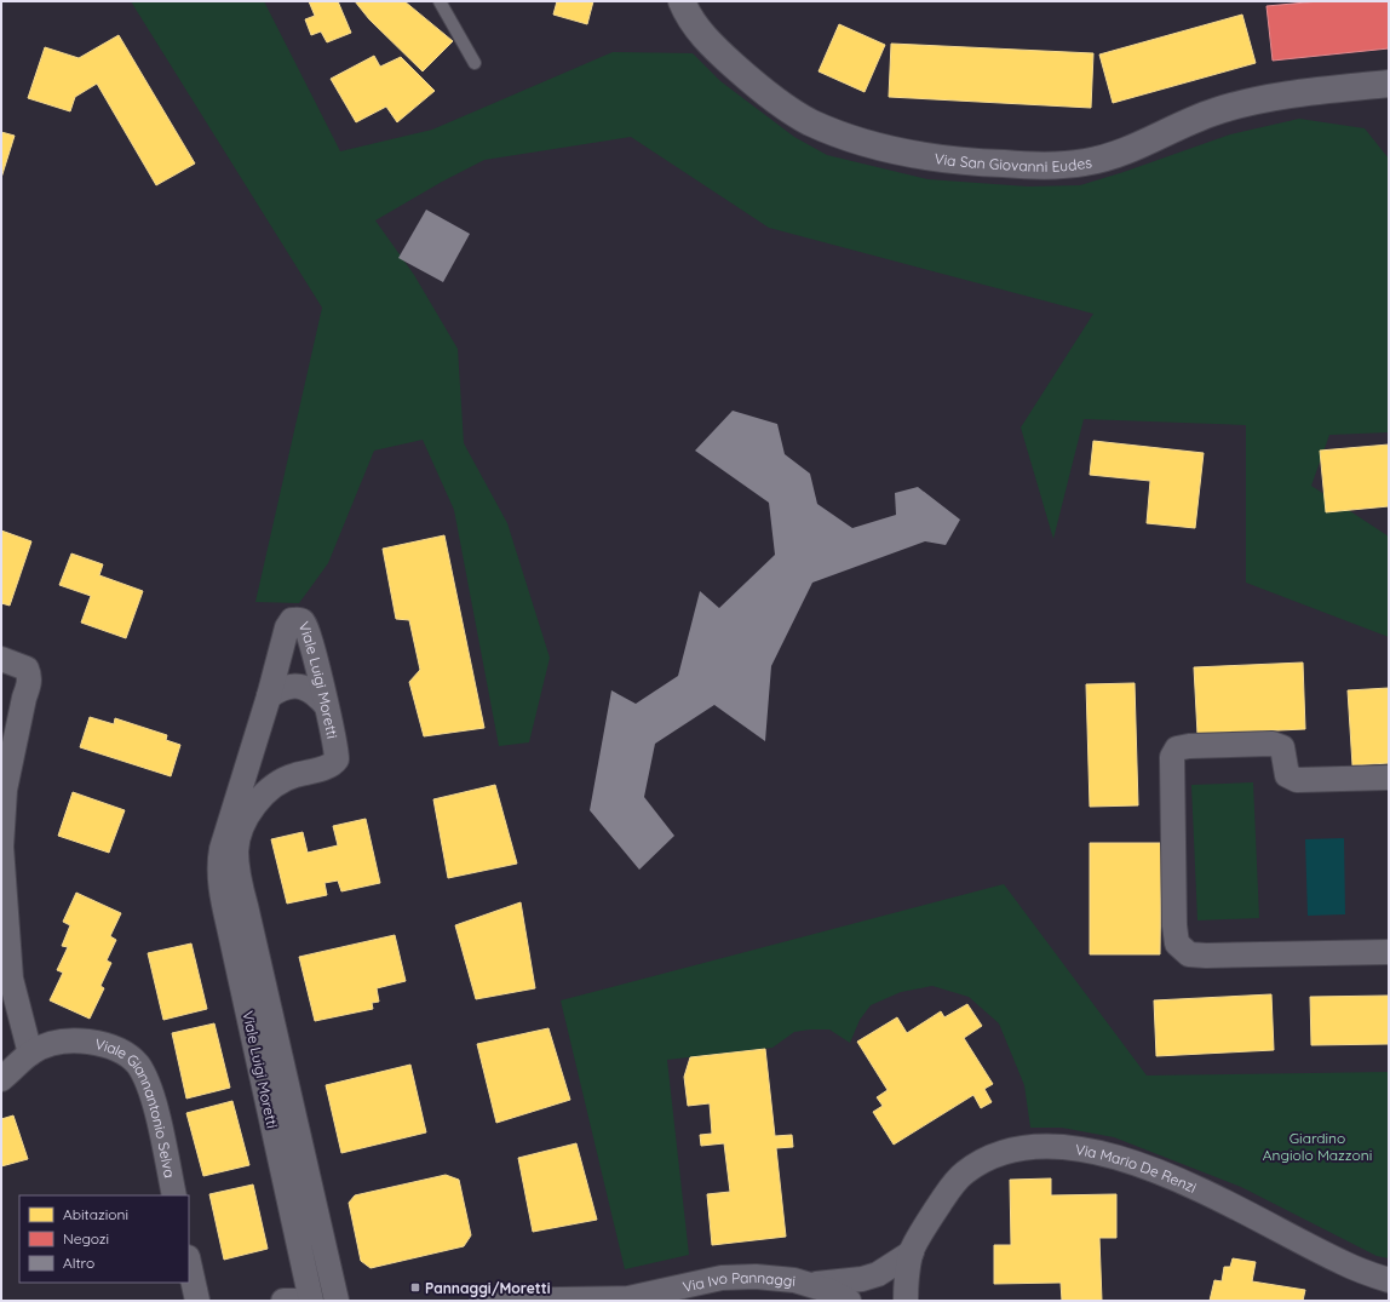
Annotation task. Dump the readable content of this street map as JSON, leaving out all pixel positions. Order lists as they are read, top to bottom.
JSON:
{
  "streets": {
    "street": [
      "Via San Giovanni Eudes",
      "Viale Luigi Moretti",
      "Viale Giannantonio Selva",
      "Via Mario De Renzi",
      "Via Ivo Pannaggi"
    ]
  },
  "parks": ["Giardino Angiolo Mazzoni"],
  "places": {
    "transit": ["Pannaggi/Moretti"]
  },
  "legend": ["Abitazioni", "Negozi", "Altro"]
}
